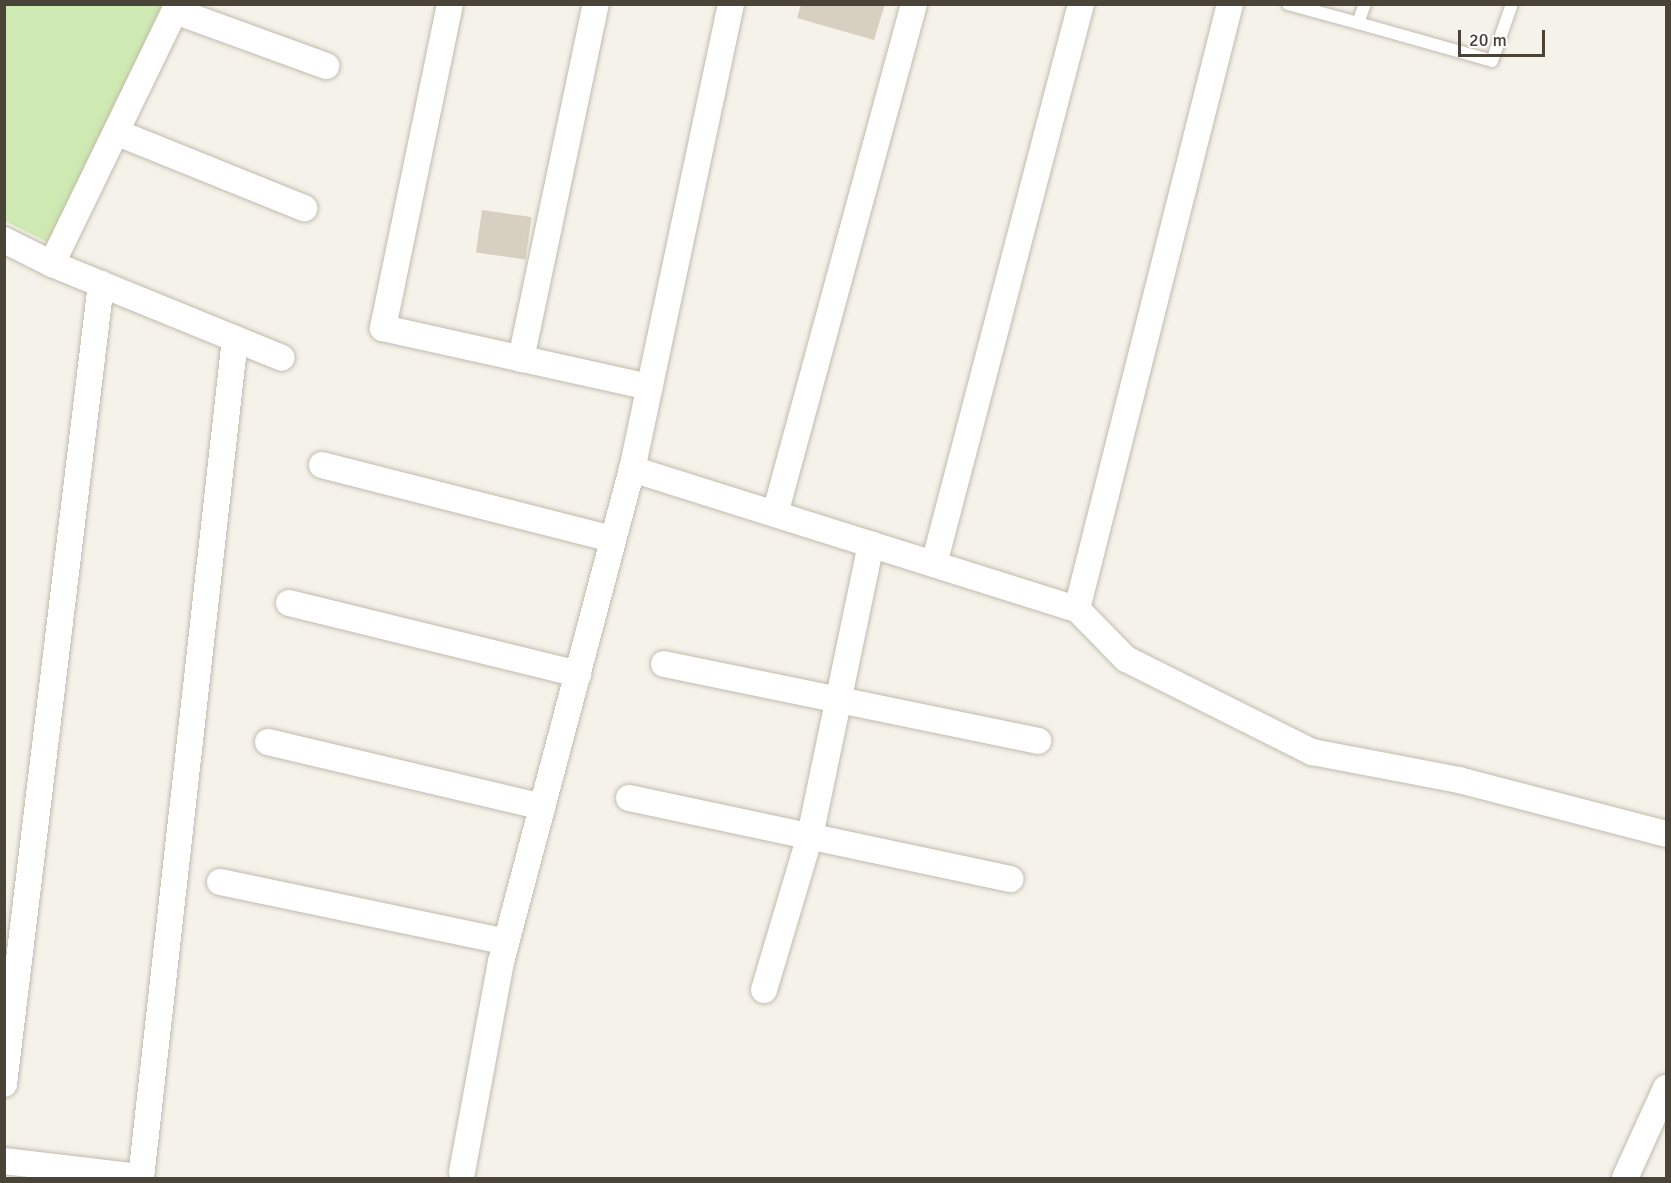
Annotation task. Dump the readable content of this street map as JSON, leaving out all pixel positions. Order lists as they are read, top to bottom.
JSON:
{
  "scale_bar": "20 m"
}
